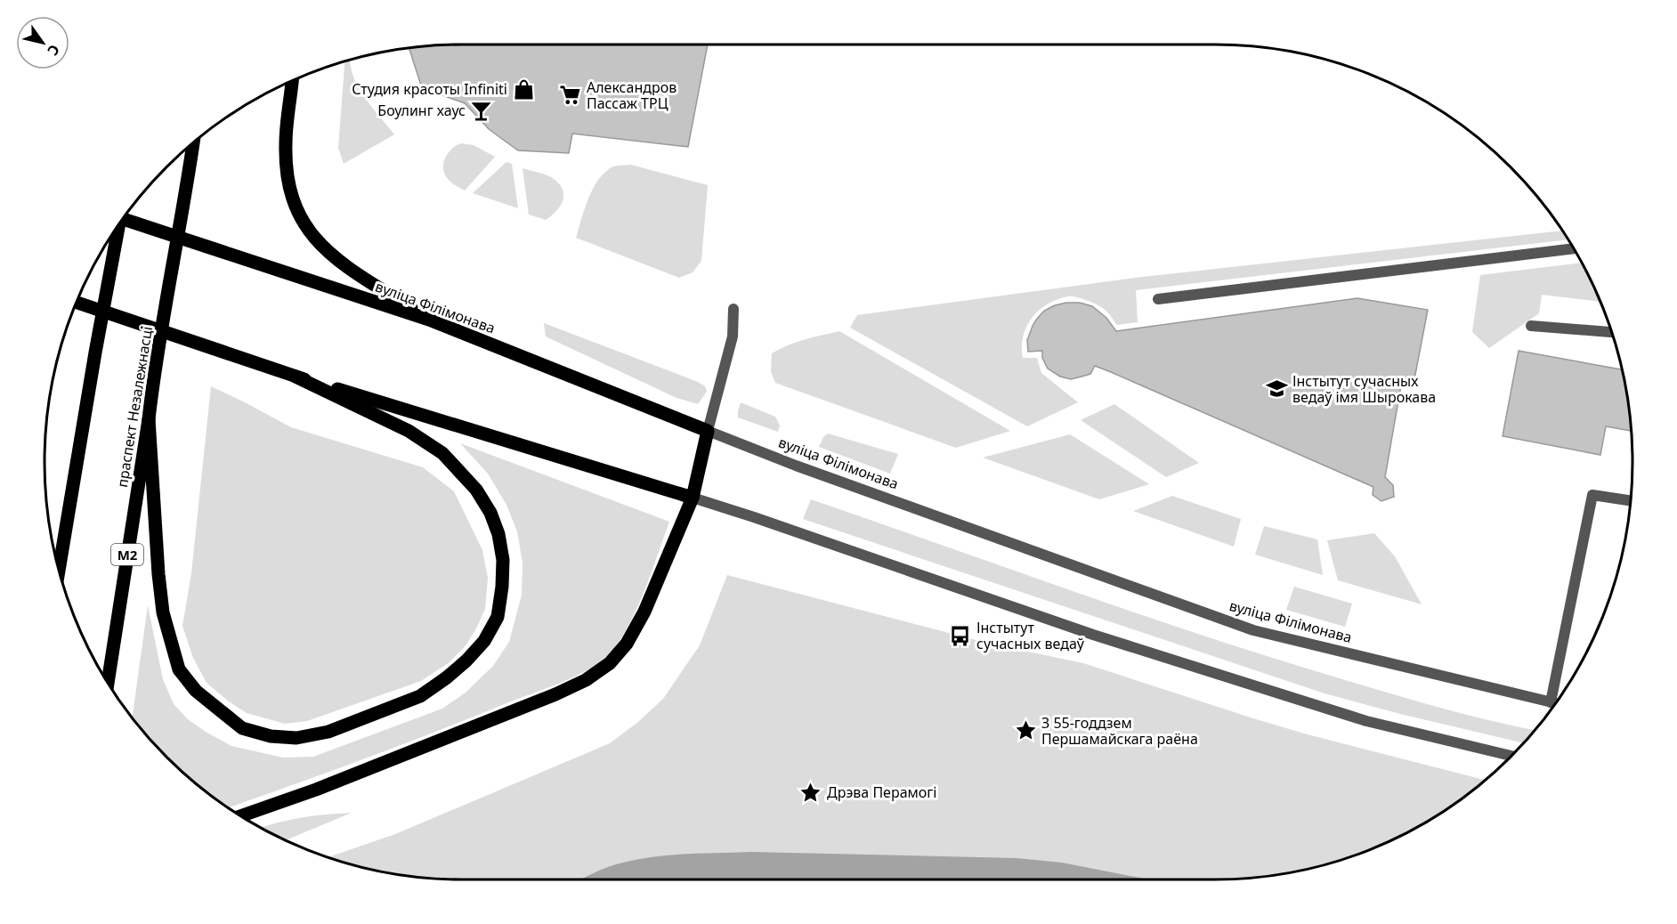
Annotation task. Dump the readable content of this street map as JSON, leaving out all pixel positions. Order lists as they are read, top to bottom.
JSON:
{
  "streets": {
    "main road": ["вуліца Філімонава", "праспект Незалежнасці", "М2"]
  },
  "places": {
    "shop": ["Студия красоты Infiniti"],
    "supermarket": ["Александров Пассаж ТРЦ"],
    "bar": ["Боулинг хаус"],
    "school or university": ["Інстытут сучасных ведаў імя Шырокава"],
    "bus stop": ["Інстытут сучасных ведаў"],
    "place": ["З 55-годдзем Першамайскага раёна", "Дрэва Перамогі"]
  },
  "north": "bottom right"
}
